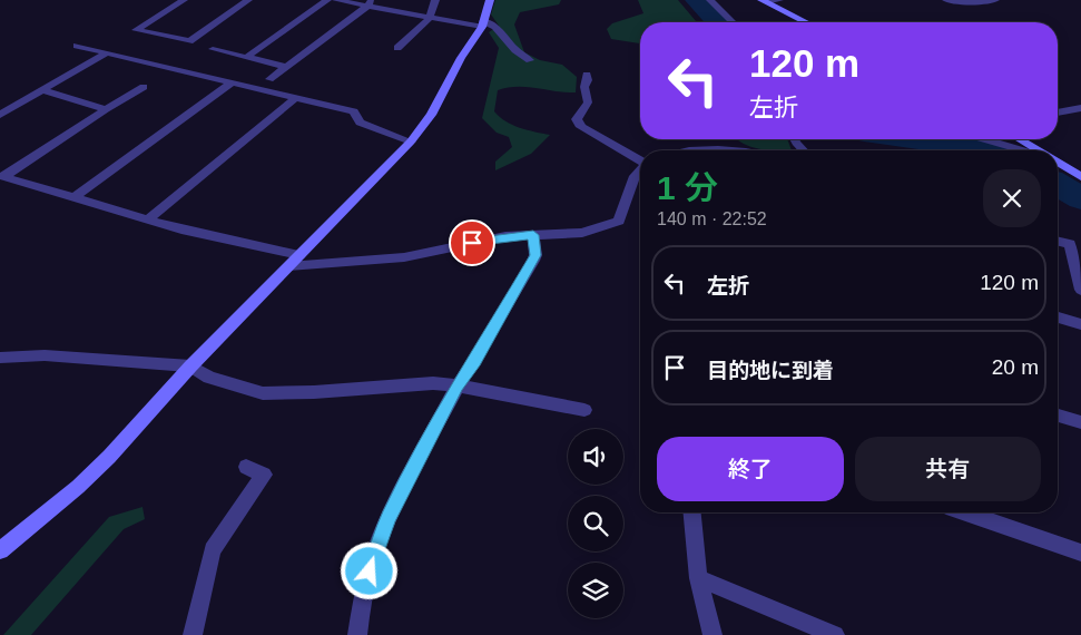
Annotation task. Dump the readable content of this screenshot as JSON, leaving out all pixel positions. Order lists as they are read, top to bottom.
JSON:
{
  "page": {
    "turn": ["120 m", "左折"],
    "heading": ["1 分", "140 m · 22:52"],
    "list": [
      {
        "name": "左折",
        "value": "120 m"
      },
      {
        "name": "目的地に到着",
        "value": "20 m"
      }
    ],
    "buttons": ["終了", "共有"]
  }
}
